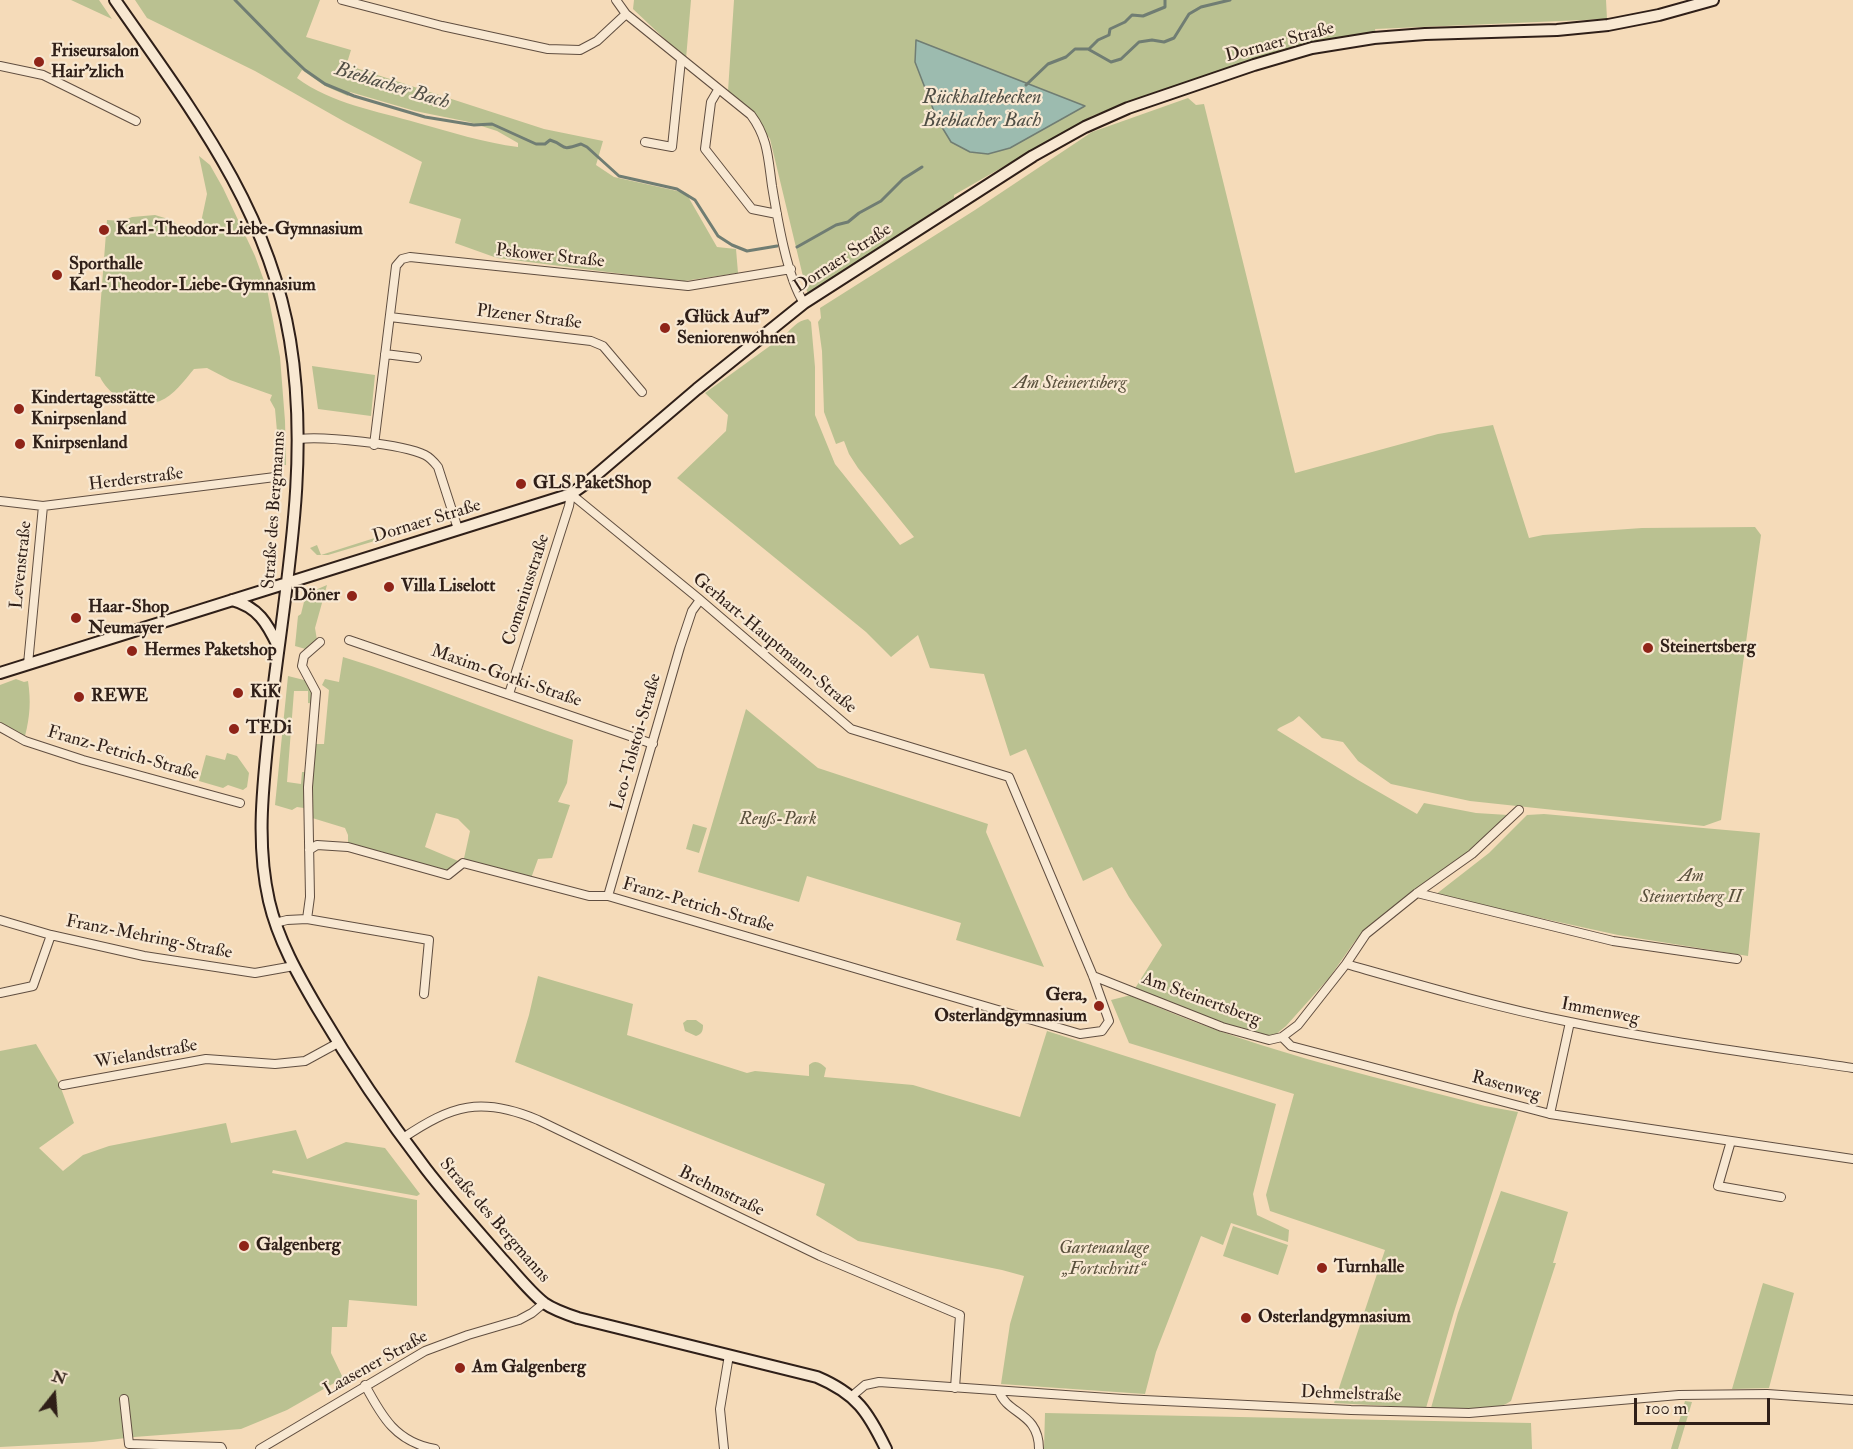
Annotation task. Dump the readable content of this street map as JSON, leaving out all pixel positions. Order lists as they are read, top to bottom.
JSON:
{
  "streets": {
    "main road": ["Dornaer Straße", "Straße des Bergmanns"],
    "street": [
      "Pskower Straße",
      "Plzener Straße",
      "Herderstraße",
      "Levenstraße",
      "Comeniusstraße",
      "Gerhart-Hauptmann-Straße",
      "Maxim-Gorki-Straße",
      "Leo-Tolstoi-Straße",
      "Franz-Petrich-Straße",
      "Franz-Mehring-Straße",
      "Am Steinertsberg",
      "Immenweg",
      "Wielandstraße",
      "Rasenweg",
      "Brehmstraße",
      "Laasener Straße",
      "Dehmelstraße"
    ]
  },
  "crossings": [
    ["Dornaer Straße", "Straße des Bergmanns"],
    ["Dornaer Straße", "Levenstraße"],
    ["Dornaer Straße", "Comeniusstraße"],
    ["Dornaer Straße", "Gerhart-Hauptmann-Straße"],
    ["Pskower Straße", "Plzener Straße"],
    ["Herderstraße", "Levenstraße"],
    ["Straße des Bergmanns", "Franz-Mehring-Straße"],
    ["Straße des Bergmanns", "Wielandstraße"],
    ["Straße des Bergmanns", "Brehmstraße"],
    ["Straße des Bergmanns", "Laasener Straße"],
    ["Straße des Bergmanns", "Dehmelstraße"],
    ["Comeniusstraße", "Gerhart-Hauptmann-Straße"],
    ["Comeniusstraße", "Maxim-Gorki-Straße"],
    ["Gerhart-Hauptmann-Straße", "Leo-Tolstoi-Straße"],
    ["Gerhart-Hauptmann-Straße", "Franz-Petrich-Straße"],
    ["Gerhart-Hauptmann-Straße", "Am Steinertsberg"],
    ["Maxim-Gorki-Straße", "Leo-Tolstoi-Straße"],
    ["Leo-Tolstoi-Straße", "Franz-Petrich-Straße"],
    ["Am Steinertsberg", "Immenweg"],
    ["Am Steinertsberg", "Rasenweg"],
    ["Brehmstraße", "Dehmelstraße"]
  ],
  "water": ["Bieblacher Bach", "Rückhaltebecken Bieblacher Bach"],
  "parks": [
    "Am Steinertsberg",
    "Reuß-Park",
    "Am Steinertsberg II",
    "Gartenanlage „Fortschritt“"
  ],
  "places": [
    "Friseursalon Hair'zlich",
    "Karl-Theodor-Liebe-Gymnasium",
    "Sporthalle Karl-Theodor-Liebe-Gymnasium",
    "„Glück Auf\" Seniorenwohnen",
    "Kindertagesstätte Knirpsenland",
    "Knirpsenland",
    "GLS PaketShop",
    "Villa Liselott",
    "Döner",
    "Haar-Shop Neumayer",
    "Steinertsberg",
    "Hermes Paketshop",
    "KiK",
    "REWE",
    "TEDi",
    "Gera, Osterlandgymnasium",
    "Galgenberg",
    "Turnhalle",
    "Osterlandgymnasium",
    "Am Galgenberg"
  ],
  "scale_bar": "100 m",
  "north": "top"
}
